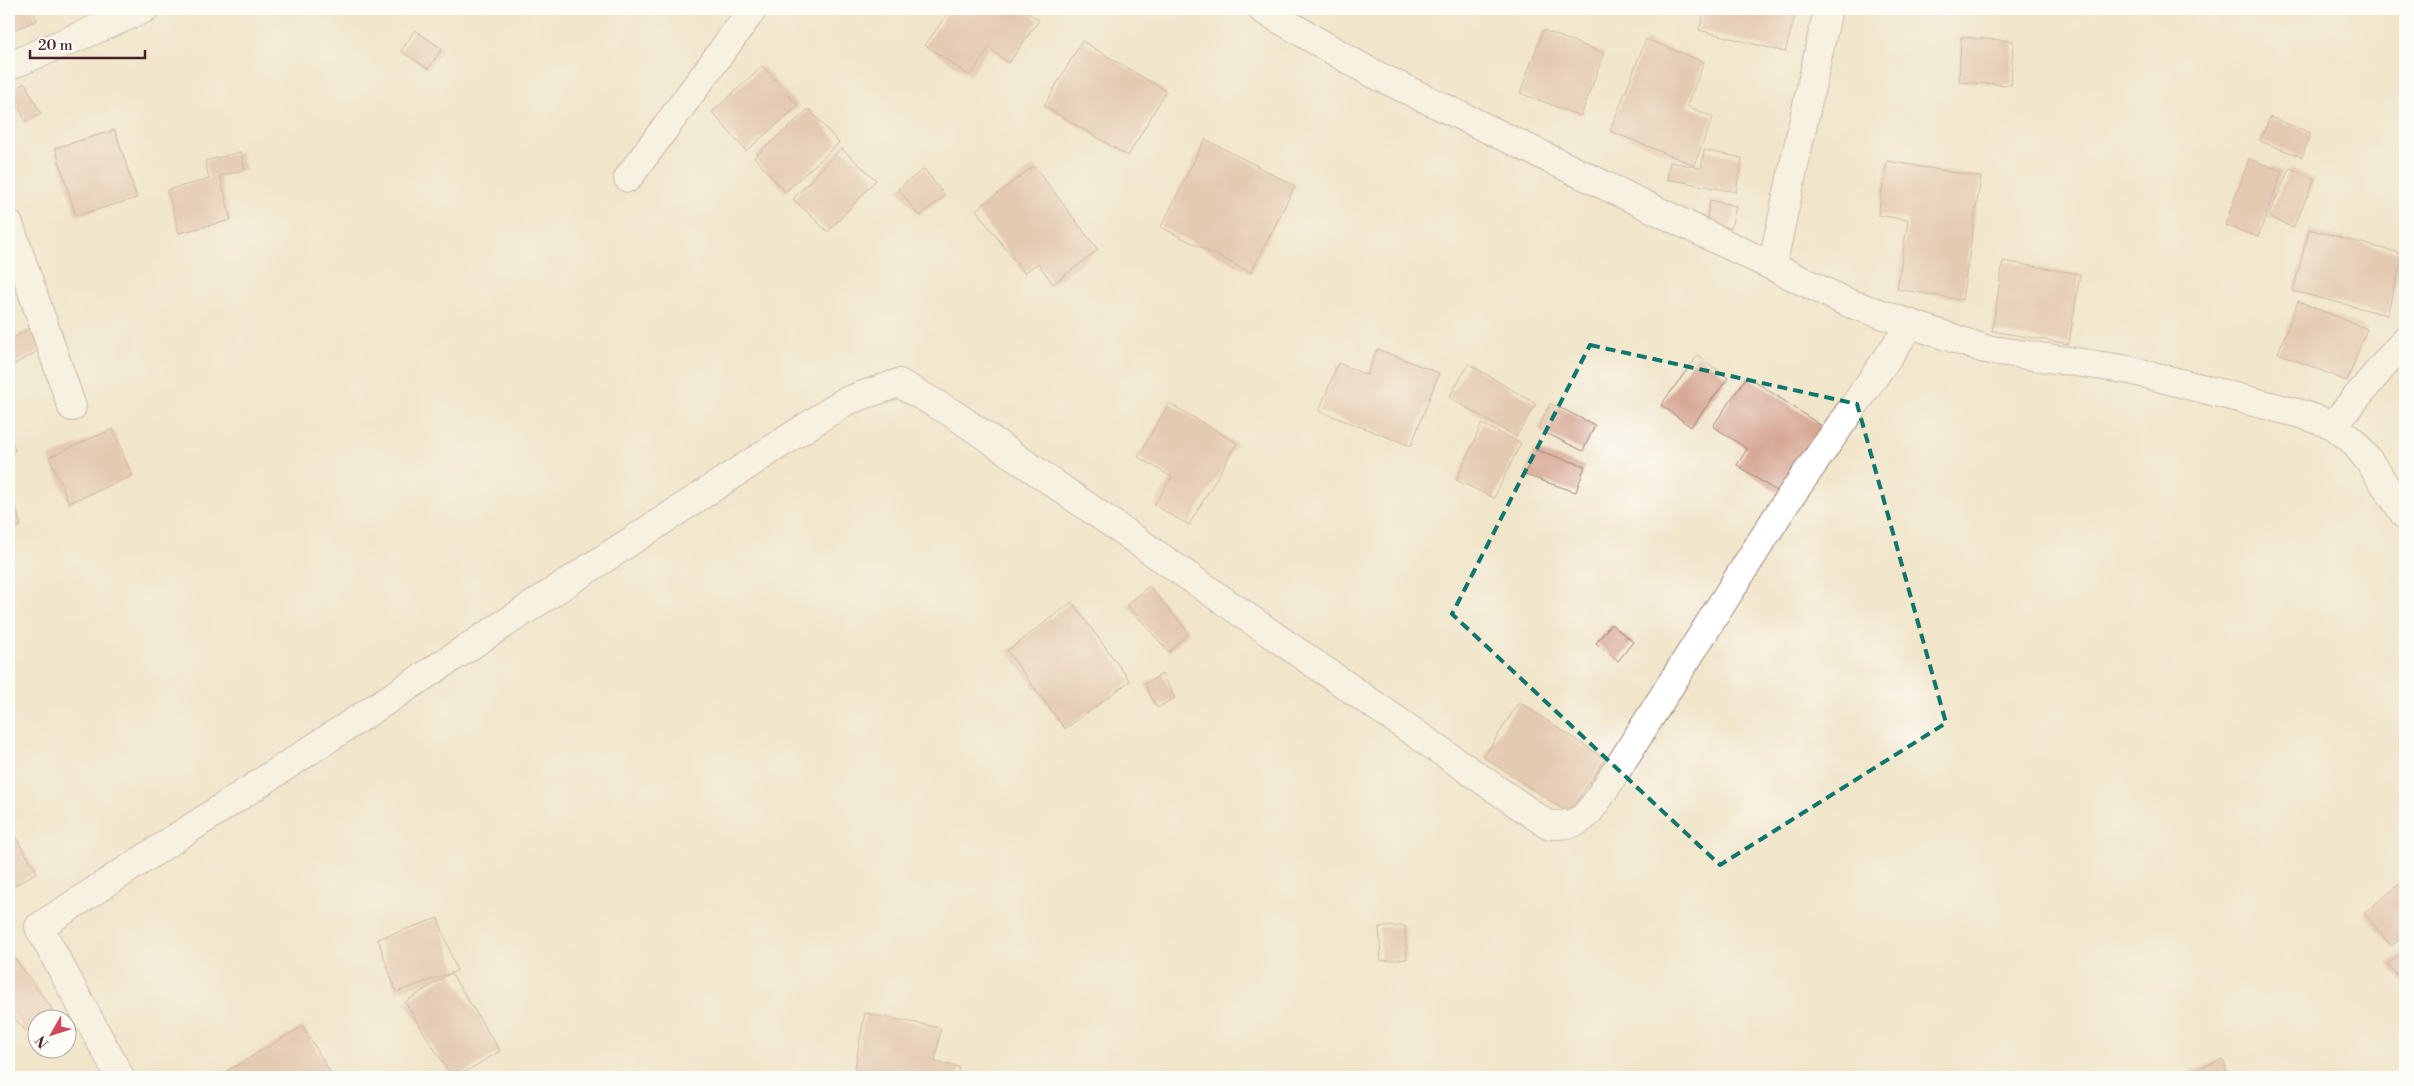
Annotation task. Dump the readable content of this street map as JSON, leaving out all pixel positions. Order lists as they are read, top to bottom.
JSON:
{
  "scale_bar": "20 m",
  "north": "bottom left"
}
